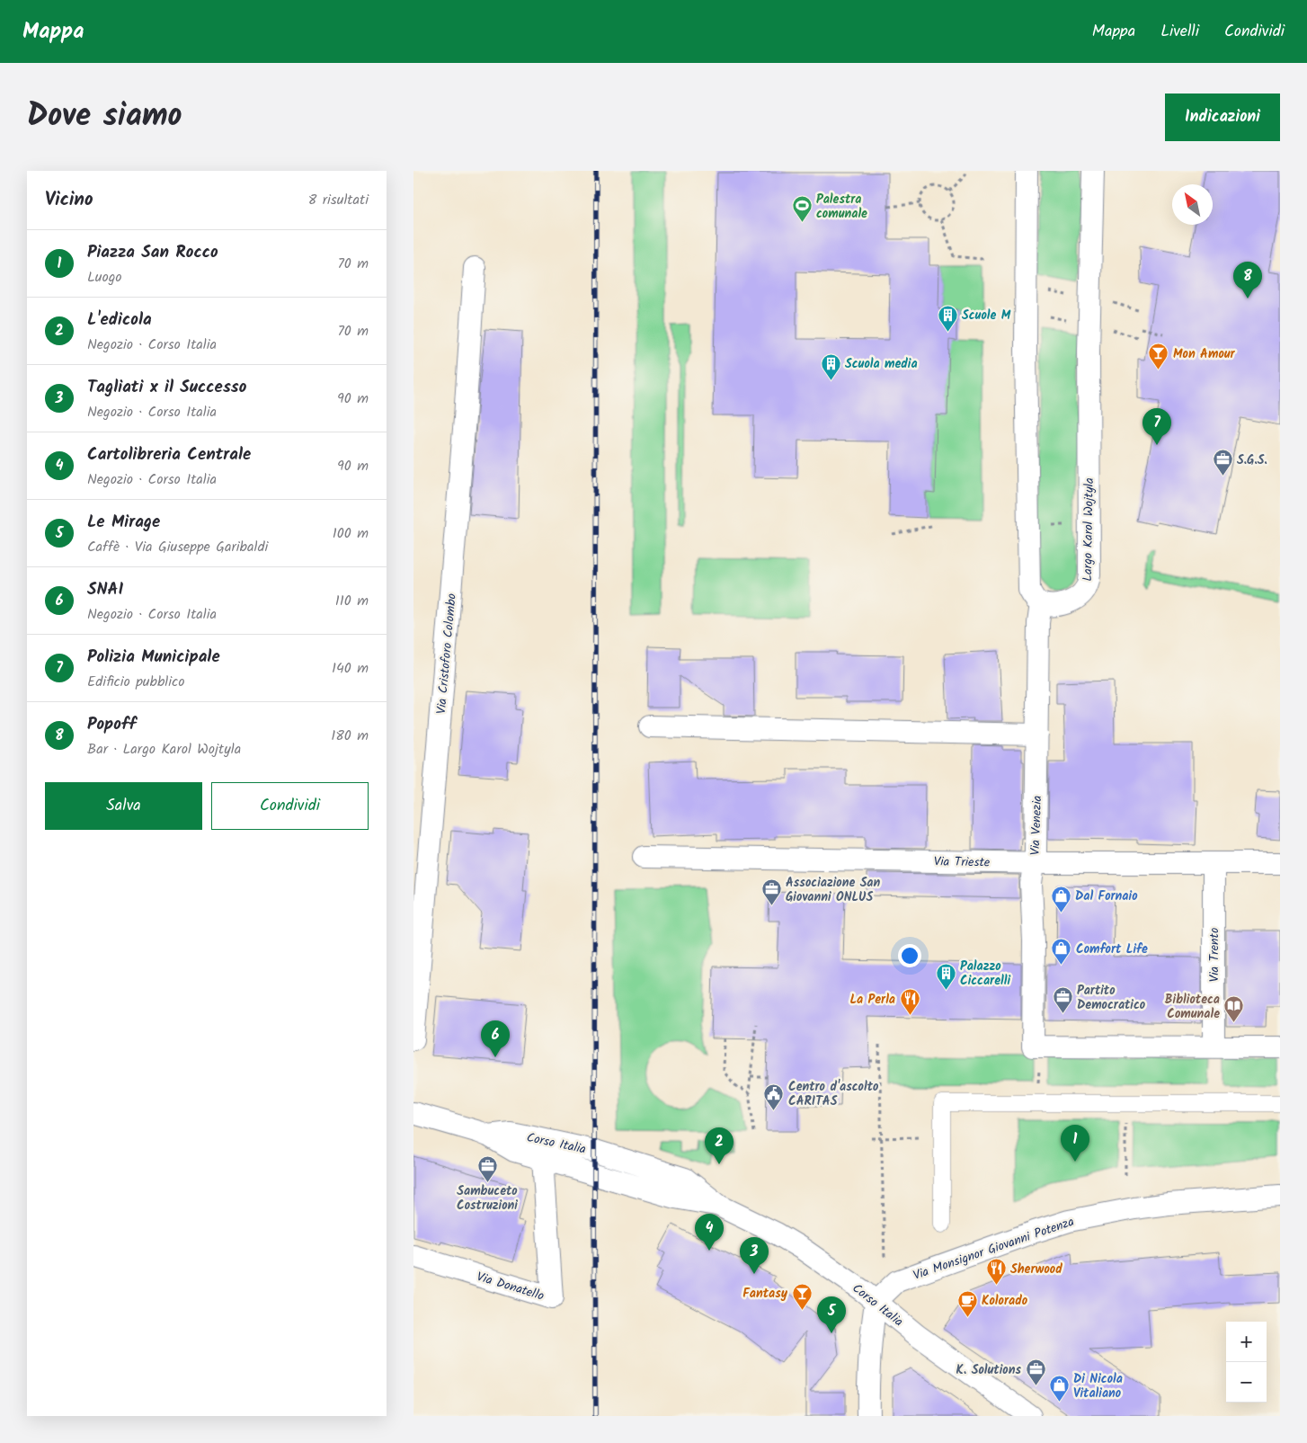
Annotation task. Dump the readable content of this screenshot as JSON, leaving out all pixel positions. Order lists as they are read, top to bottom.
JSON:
{
  "streets": {
    "street": [
      "Largo Karol Wojtyla",
      "Via Cristoforo Colombo",
      "Via Venezia",
      "Via Trieste",
      "Via Trento",
      "Corso Italia",
      "Via Monsignor Giovanni Potenza",
      "Via Donatello"
    ]
  },
  "crossings": [
    ["Largo Karol Wojtyla", "Via Venezia"],
    ["Via Venezia", "Via Trieste"],
    ["Via Venezia", "Via Trento"],
    ["Via Trieste", "Via Trento"],
    ["Corso Italia", "Via Monsignor Giovanni Potenza"],
    ["Corso Italia", "Via Donatello"]
  ],
  "places": {
    "sports": ["Palestra comunale"],
    "building": ["Scuole M", "Scuola media", "Palazzo Ciccarelli"],
    "bar": ["Mon Amour", "Fantasy"],
    "office": [
      "S.G.S.",
      "Associazione San Giovanni ONLUS",
      "Partito Democratico",
      "Sambuceto Costruzioni",
      "K. Solutions"
    ],
    "shop": ["Dal Fornaio", "Comfort Life", "Di Nicola Vitaliano"],
    "restaurant": ["La Perla", "Sherwood"],
    "library": ["Biblioteca Comunale"],
    "public building": ["Centro d'ascolto CARITAS"],
    "cafe": ["Kolorado"]
  },
  "north": "top left",
  "page": {
    "header": "Mappa",
    "nav": ["Mappa", "Livelli", "Condividi"],
    "title": "Dove siamo",
    "buttons": [
      "Indicazioni",
      ["Salva", "Condividi"]
    ],
    "heading": ["Vicino", "8 risultati"],
    "list": [
      {
        "mark": "1",
        "name": "Piazza San Rocco",
        "note": "Luogo",
        "value": "70 m"
      },
      {
        "mark": "2",
        "name": "L'edicola",
        "note": "Negozio · Corso Italia",
        "value": "70 m"
      },
      {
        "mark": "3",
        "name": "Tagliati x il Successo",
        "note": "Negozio · Corso Italia",
        "value": "90 m"
      },
      {
        "mark": "4",
        "name": "Cartolibreria Centrale",
        "note": "Negozio · Corso Italia",
        "value": "90 m"
      },
      {
        "mark": "5",
        "name": "Le Mirage",
        "note": "Caffè · Via Giuseppe Garibaldi",
        "value": "100 m"
      },
      {
        "mark": "6",
        "name": "SNAI",
        "note": "Negozio · Corso Italia",
        "value": "110 m"
      },
      {
        "mark": "7",
        "name": "Polizia Municipale",
        "note": "Edificio pubblico",
        "value": "140 m"
      },
      {
        "mark": "8",
        "name": "Popoff",
        "note": "Bar · Largo Karol Wojtyla",
        "value": "180 m"
      }
    ],
    "pins": [
      "8",
      "7",
      "6",
      "1",
      "2",
      "4",
      "3",
      "5"
    ],
    "map_buttons": ["+", "−"]
  }
}
